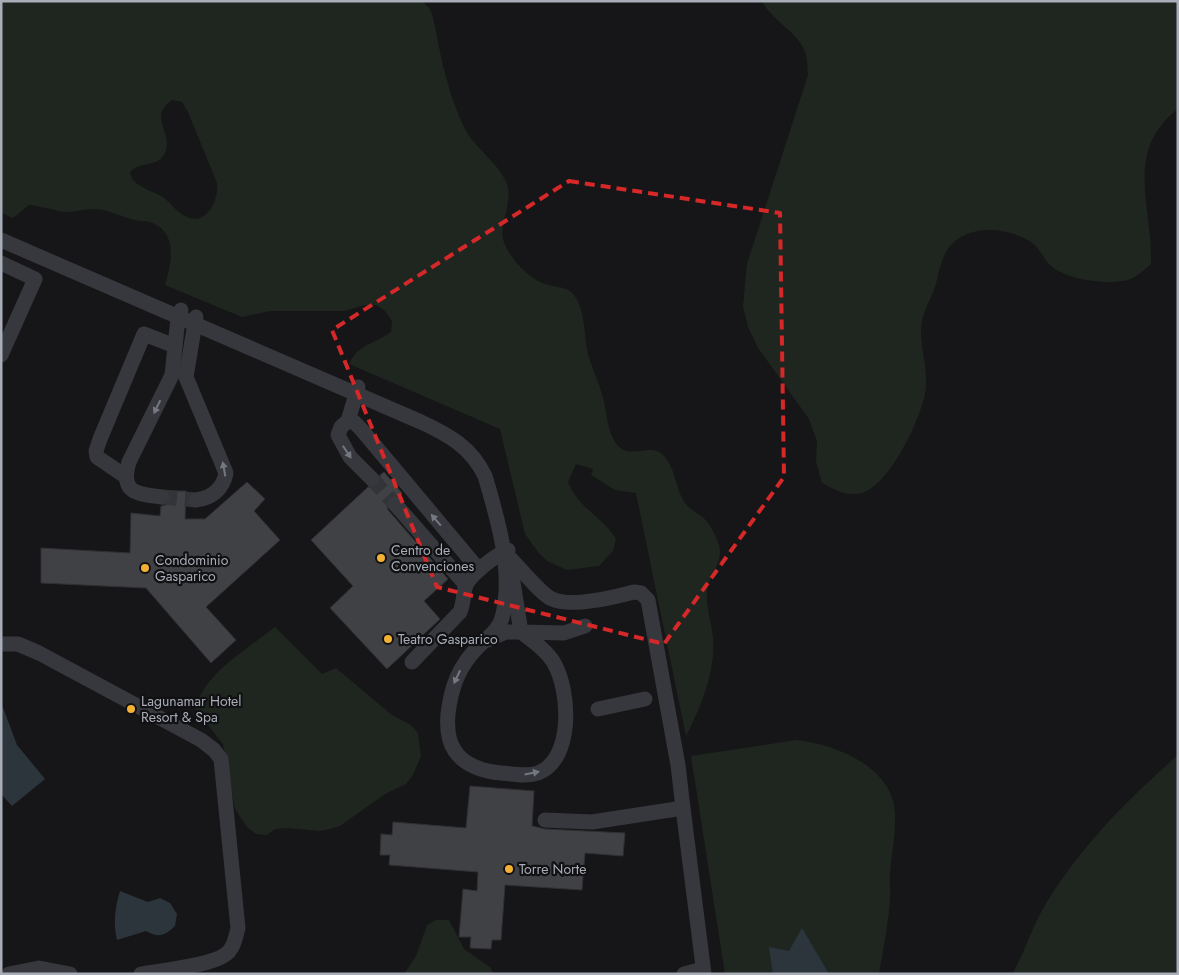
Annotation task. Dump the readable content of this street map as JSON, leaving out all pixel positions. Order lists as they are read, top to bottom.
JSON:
{
  "places": [
    "Centro de Convenciones",
    "Condominio Gasparico",
    "Teatro Gasparico",
    "Lagunamar Hotel Resort & Spa",
    "Torre Norte"
  ]
}
